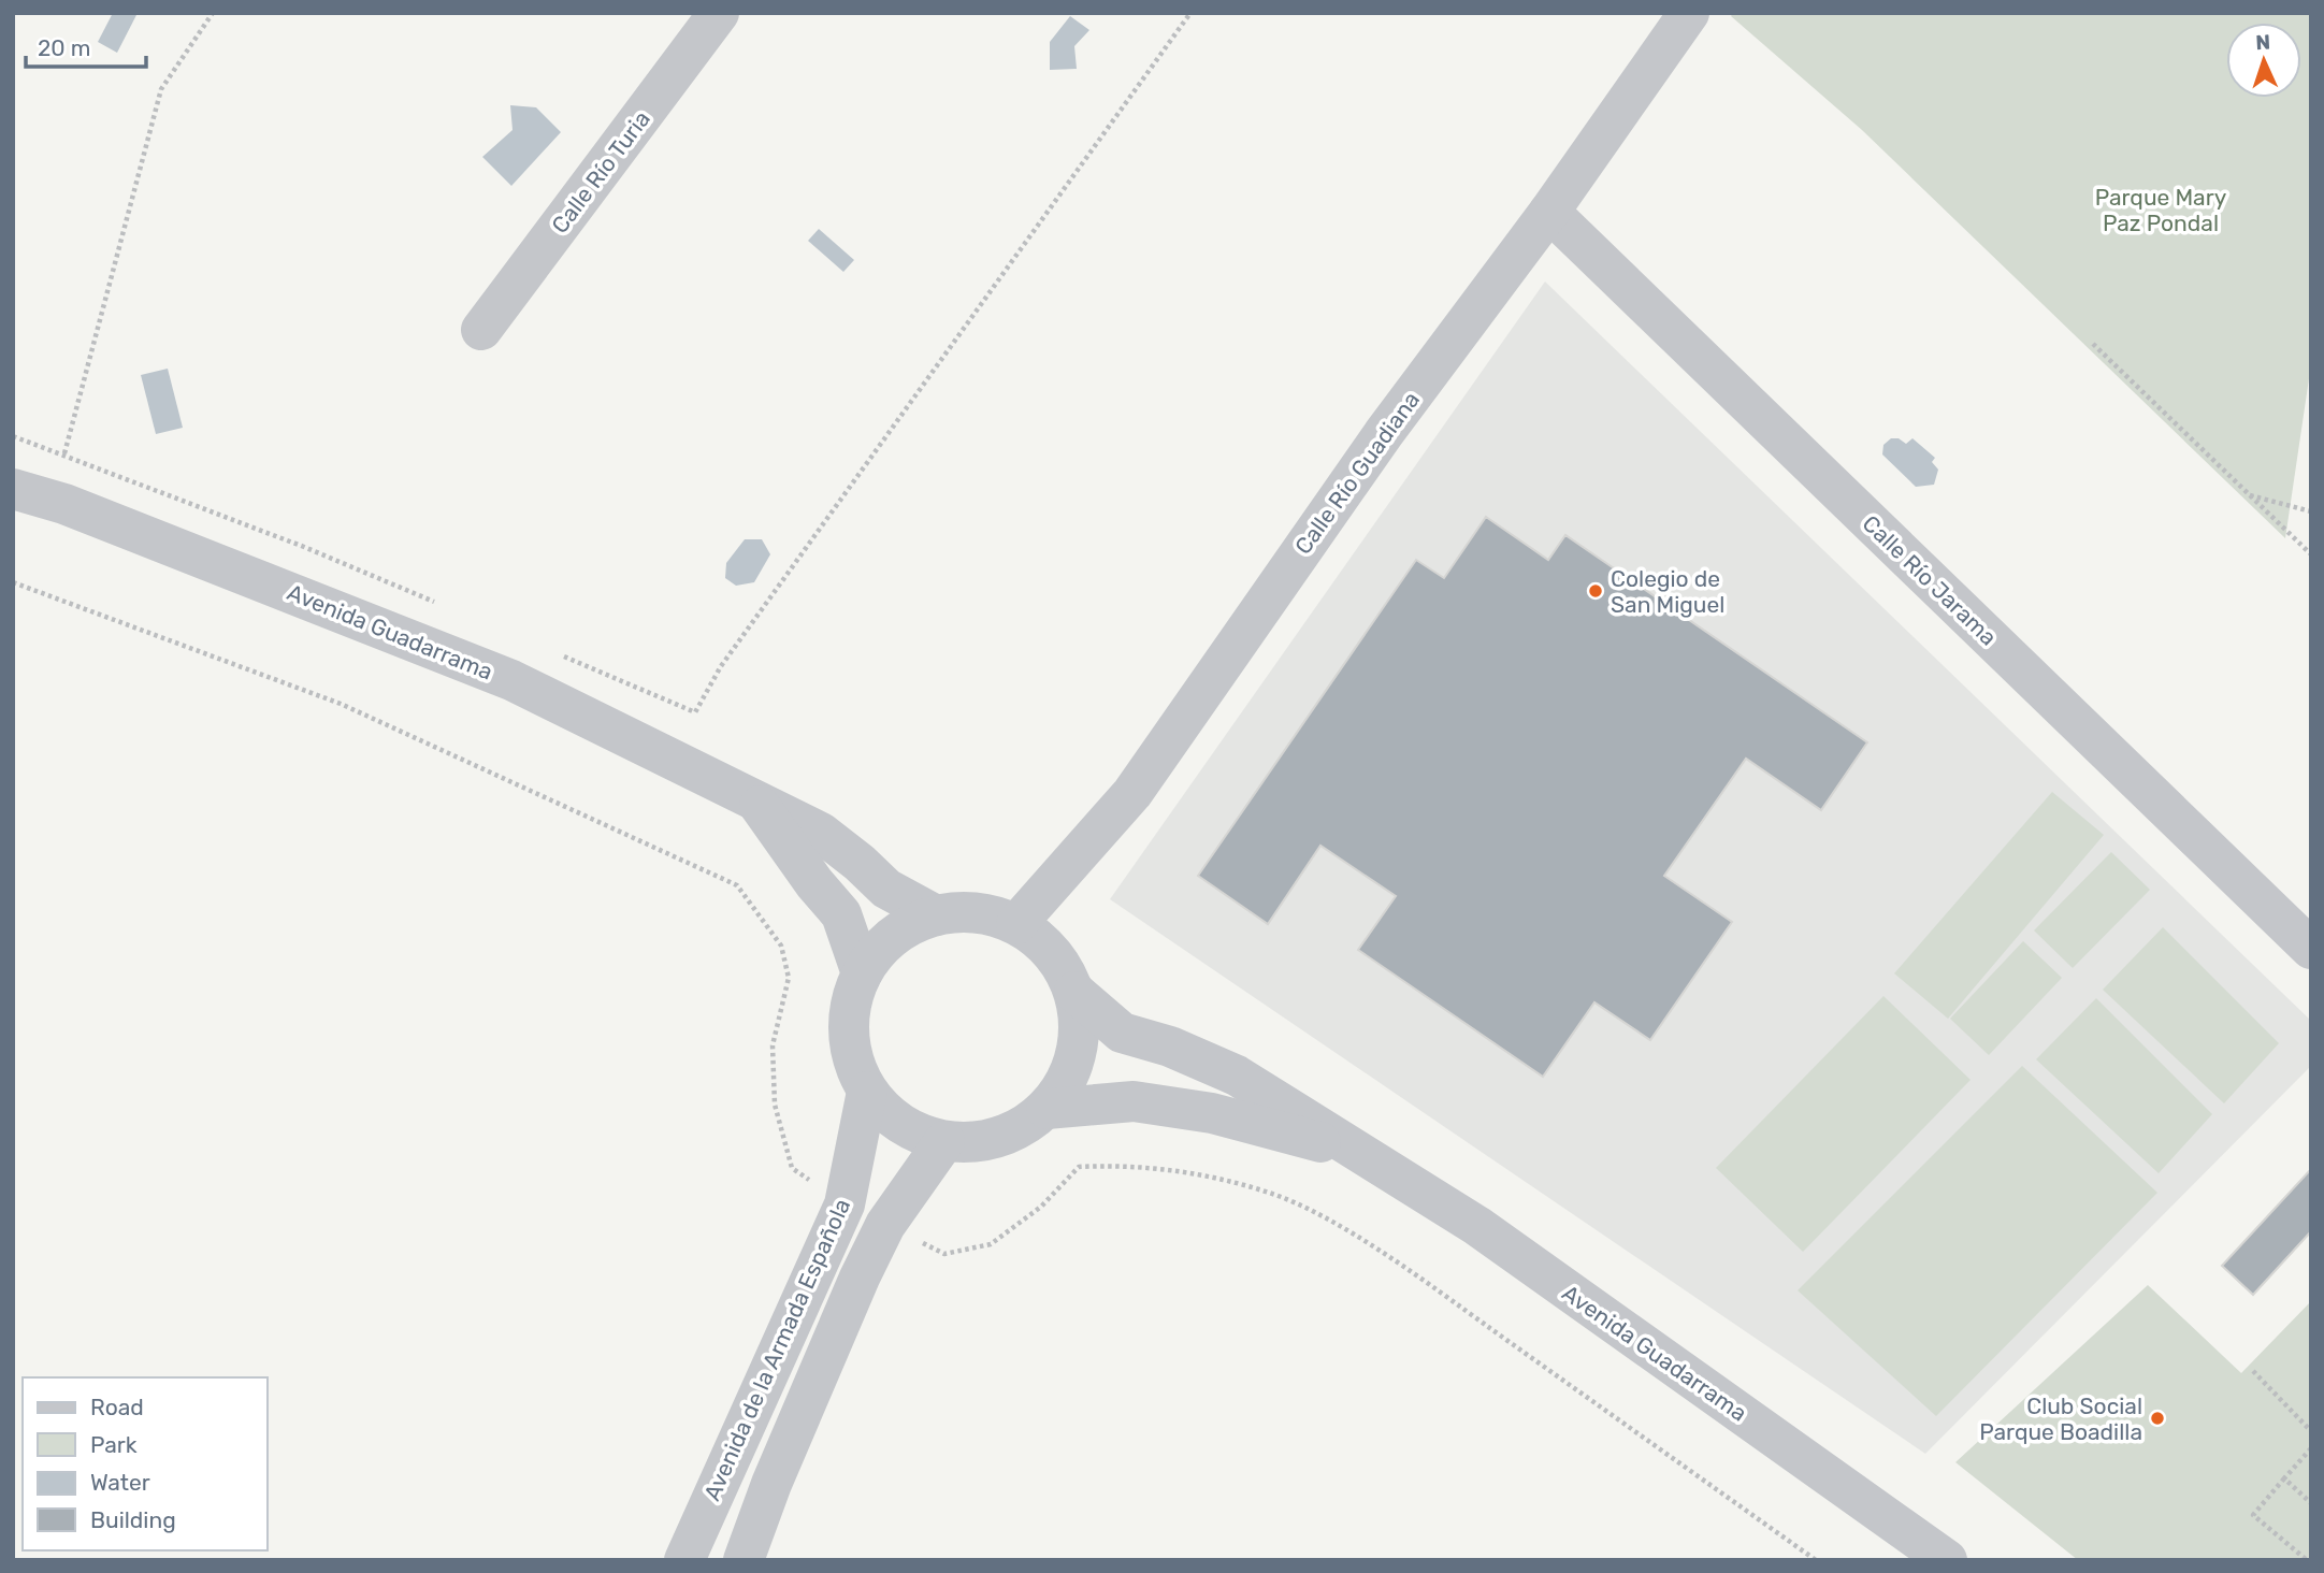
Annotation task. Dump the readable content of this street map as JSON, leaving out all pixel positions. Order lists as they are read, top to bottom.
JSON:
{
  "streets": {
    "street": [
      "Calle Río Turia",
      "Calle Río Guadiana",
      "Calle Río Jarama",
      "Avenida Guadarrama",
      "Avenida de la Armada Española"
    ]
  },
  "crossings": [
    ["Calle Río Guadiana", "Calle Río Jarama"],
    ["Calle Río Guadiana", "Avenida Guadarrama"],
    ["Calle Río Guadiana", "Avenida de la Armada Española"],
    ["Avenida Guadarrama", "Avenida de la Armada Española"]
  ],
  "parks": ["Parque Mary Paz Pondal"],
  "places": ["Colegio de San Miguel", "Club Social Parque Boadilla"],
  "legend": [
    "Road",
    "Park",
    "Water",
    "Building"
  ],
  "scale_bar": "20 m",
  "north": "top"
}
